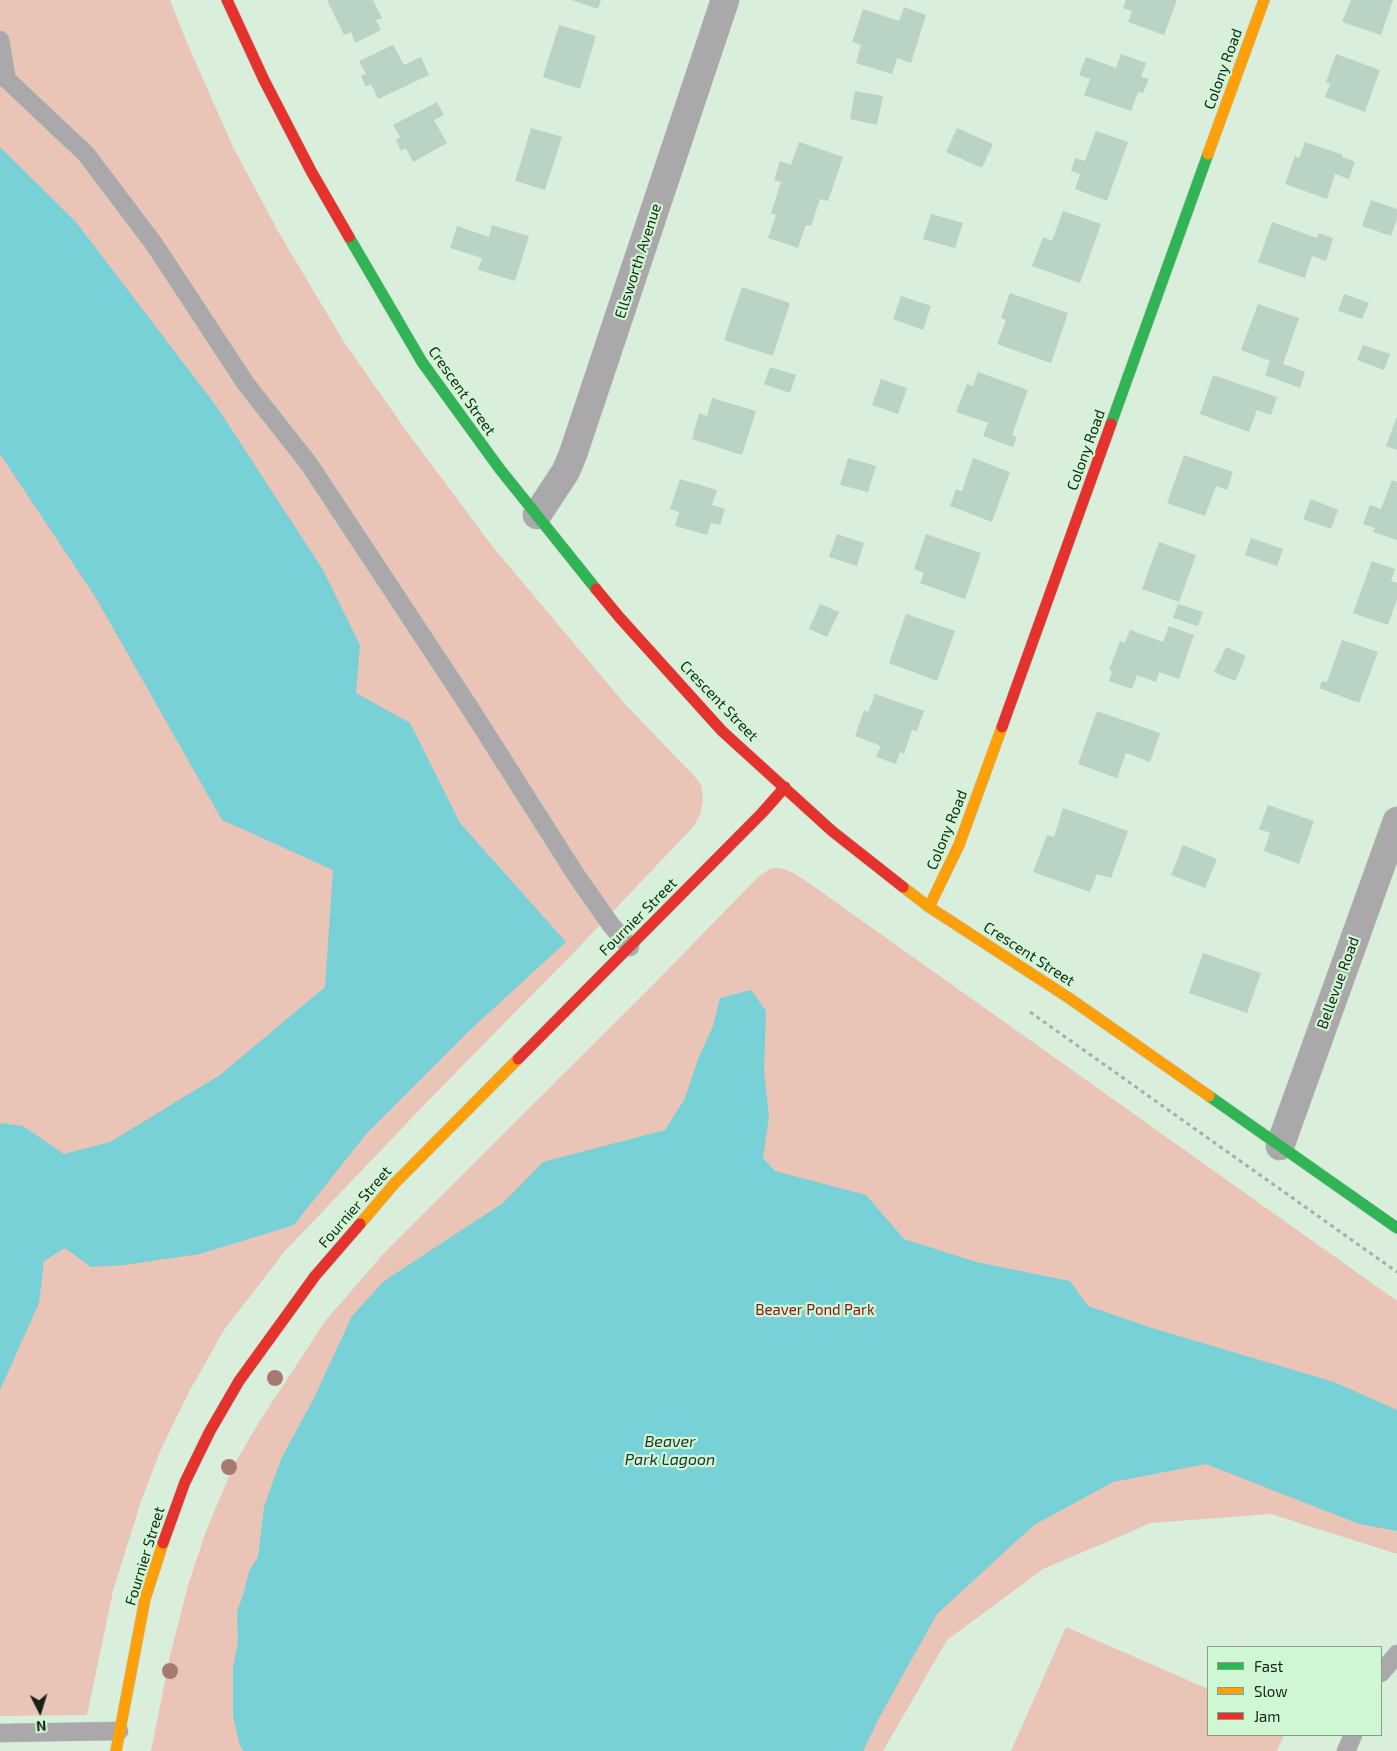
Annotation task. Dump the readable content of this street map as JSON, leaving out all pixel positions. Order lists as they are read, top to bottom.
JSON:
{
  "streets": {
    "street": [
      "Colony Road",
      "Ellsworth Avenue",
      "Crescent Street",
      "Fournier Street",
      "Bellevue Road"
    ]
  },
  "crossings": [
    ["Colony Road", "Crescent Street"],
    ["Ellsworth Avenue", "Crescent Street"],
    ["Crescent Street", "Fournier Street"],
    ["Crescent Street", "Bellevue Road"]
  ],
  "water": ["Beaver Park Lagoon"],
  "parks": ["Beaver Pond Park"],
  "legend": ["Fast", "Slow", "Jam"],
  "north": "bottom"
}
